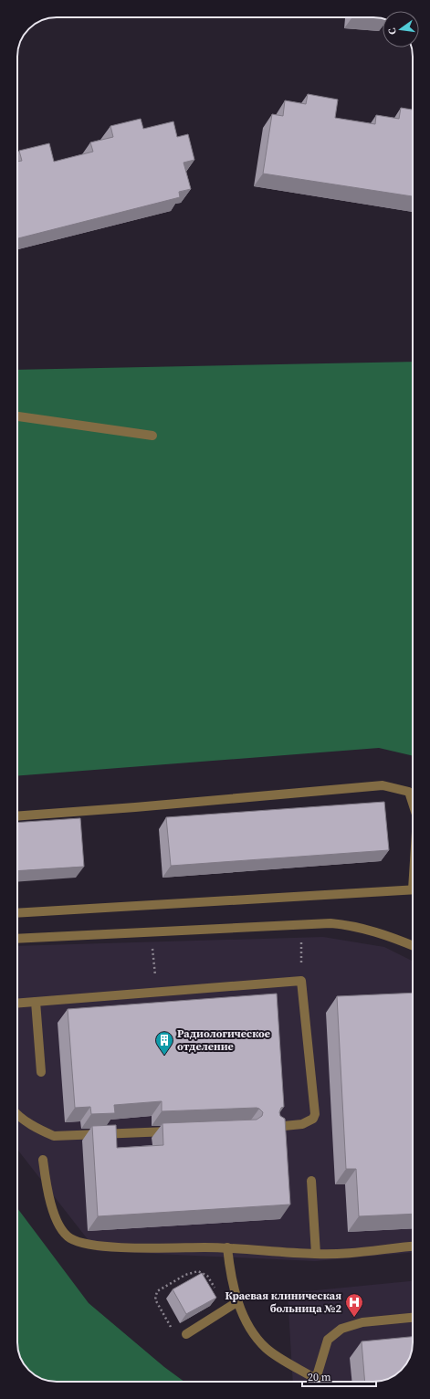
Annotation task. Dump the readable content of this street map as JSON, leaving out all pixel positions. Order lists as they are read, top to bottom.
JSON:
{
  "places": {
    "building": ["Радиологическое отделение"],
    "hospital": ["Краевая клиническая больница №2"]
  },
  "scale_bar": "20 m",
  "north": "left"
}
